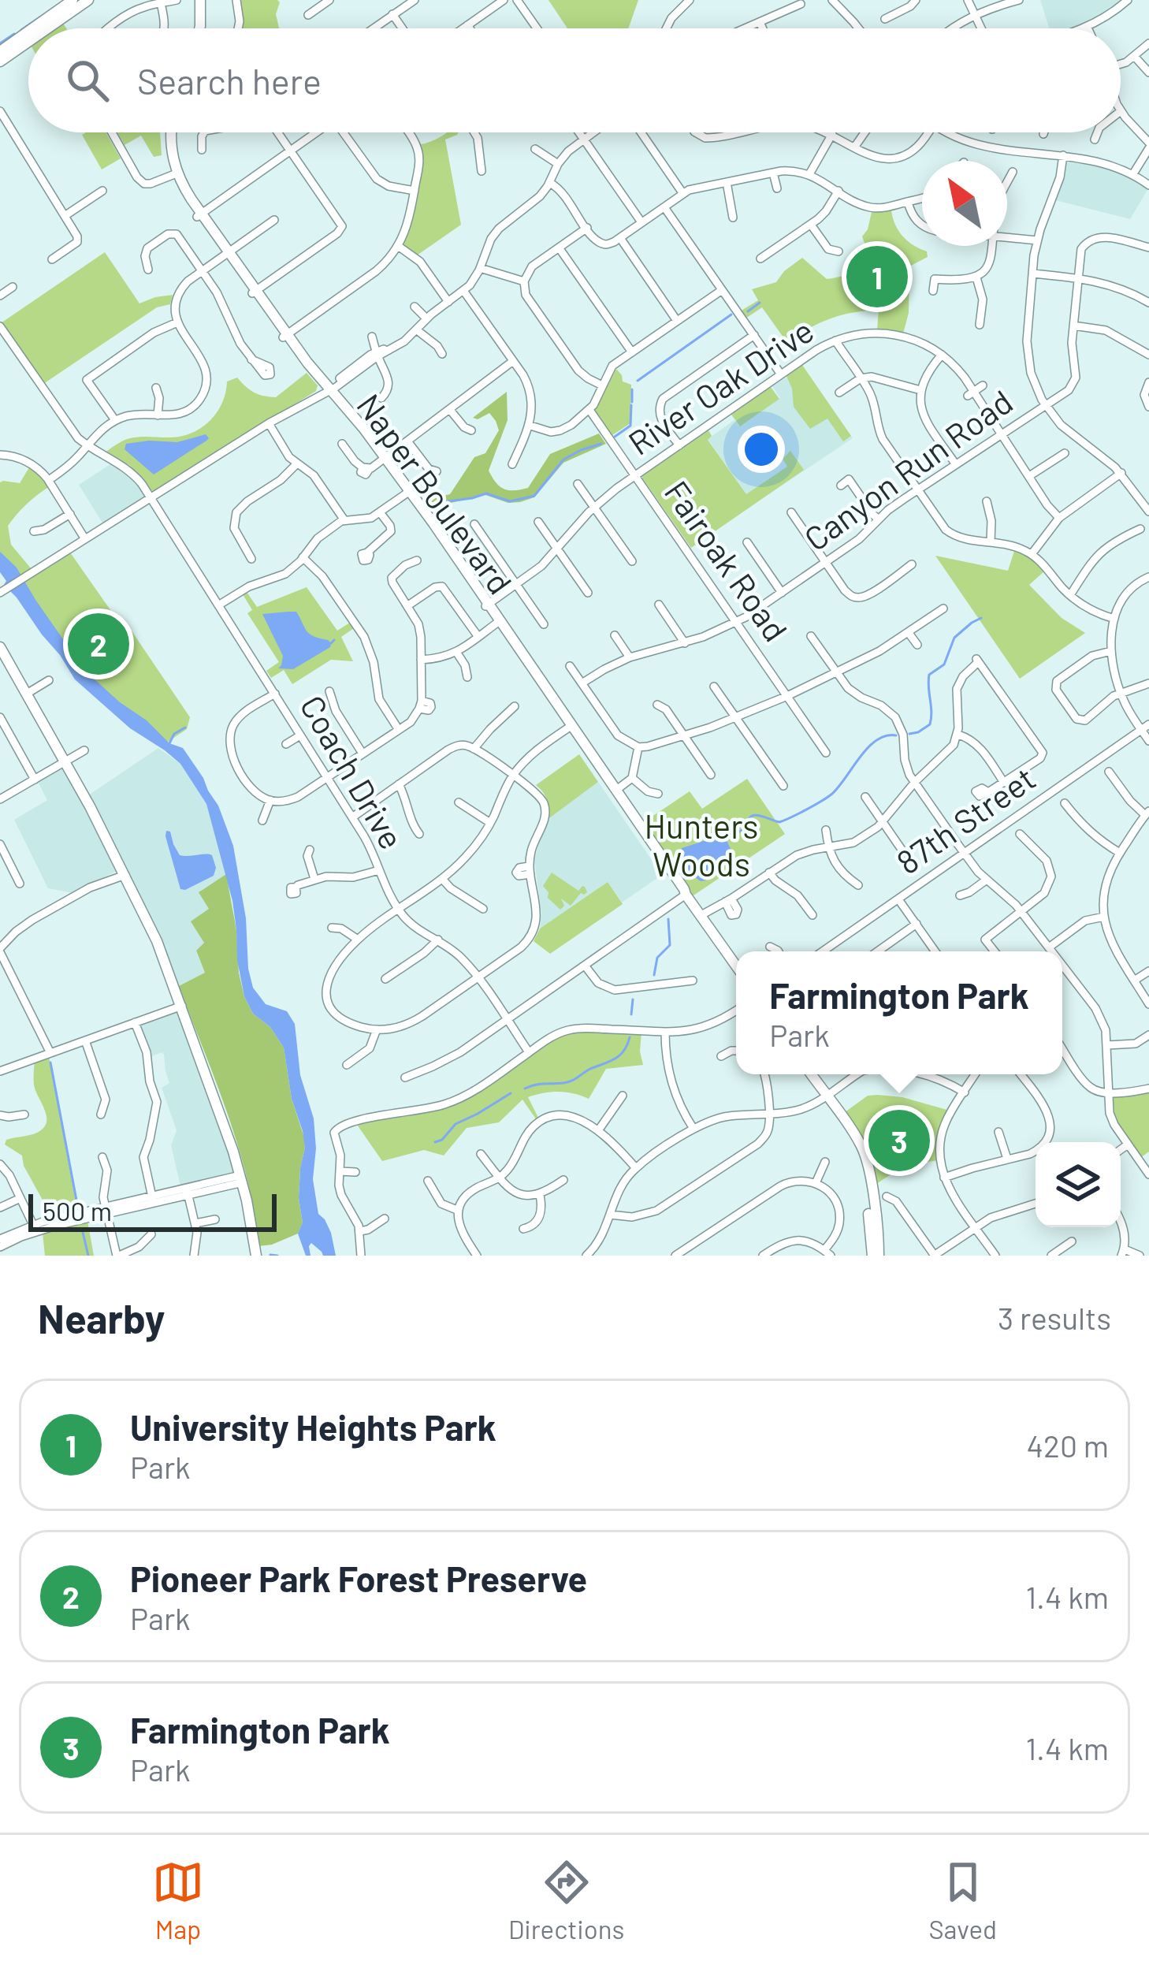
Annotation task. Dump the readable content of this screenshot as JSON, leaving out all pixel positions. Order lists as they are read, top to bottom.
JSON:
{
  "streets": {
    "main road": ["Naper Boulevard"],
    "street": [
      "River Oak Drive",
      "Canyon Run Road",
      "Fairoak Road",
      "Coach Drive",
      "87th Street"
    ]
  },
  "crossings": [
    ["River Oak Drive", "Canyon Run Road"],
    ["River Oak Drive", "Naper Boulevard"],
    ["River Oak Drive", "Fairoak Road"],
    ["Canyon Run Road", "Fairoak Road"]
  ],
  "parks": ["Hunters Woods"],
  "scale_bar": "500 m",
  "north": "top left",
  "page": {
    "search": "Search here",
    "pins": ["1", "2", "3"],
    "popup": ["Farmington Park", "Park"],
    "scale": "500 m",
    "heading": ["Nearby", "3 results"],
    "list": [
      {
        "mark": "1",
        "name": "University Heights Park",
        "note": "Park",
        "value": "420 m"
      },
      {
        "mark": "2",
        "name": "Pioneer Park Forest Preserve",
        "note": "Park",
        "value": "1.4 km"
      },
      {
        "mark": "3",
        "name": "Farmington Park",
        "note": "Park",
        "value": "1.4 km"
      }
    ],
    "nav": ["Map", "Directions", "Saved"]
  }
}
